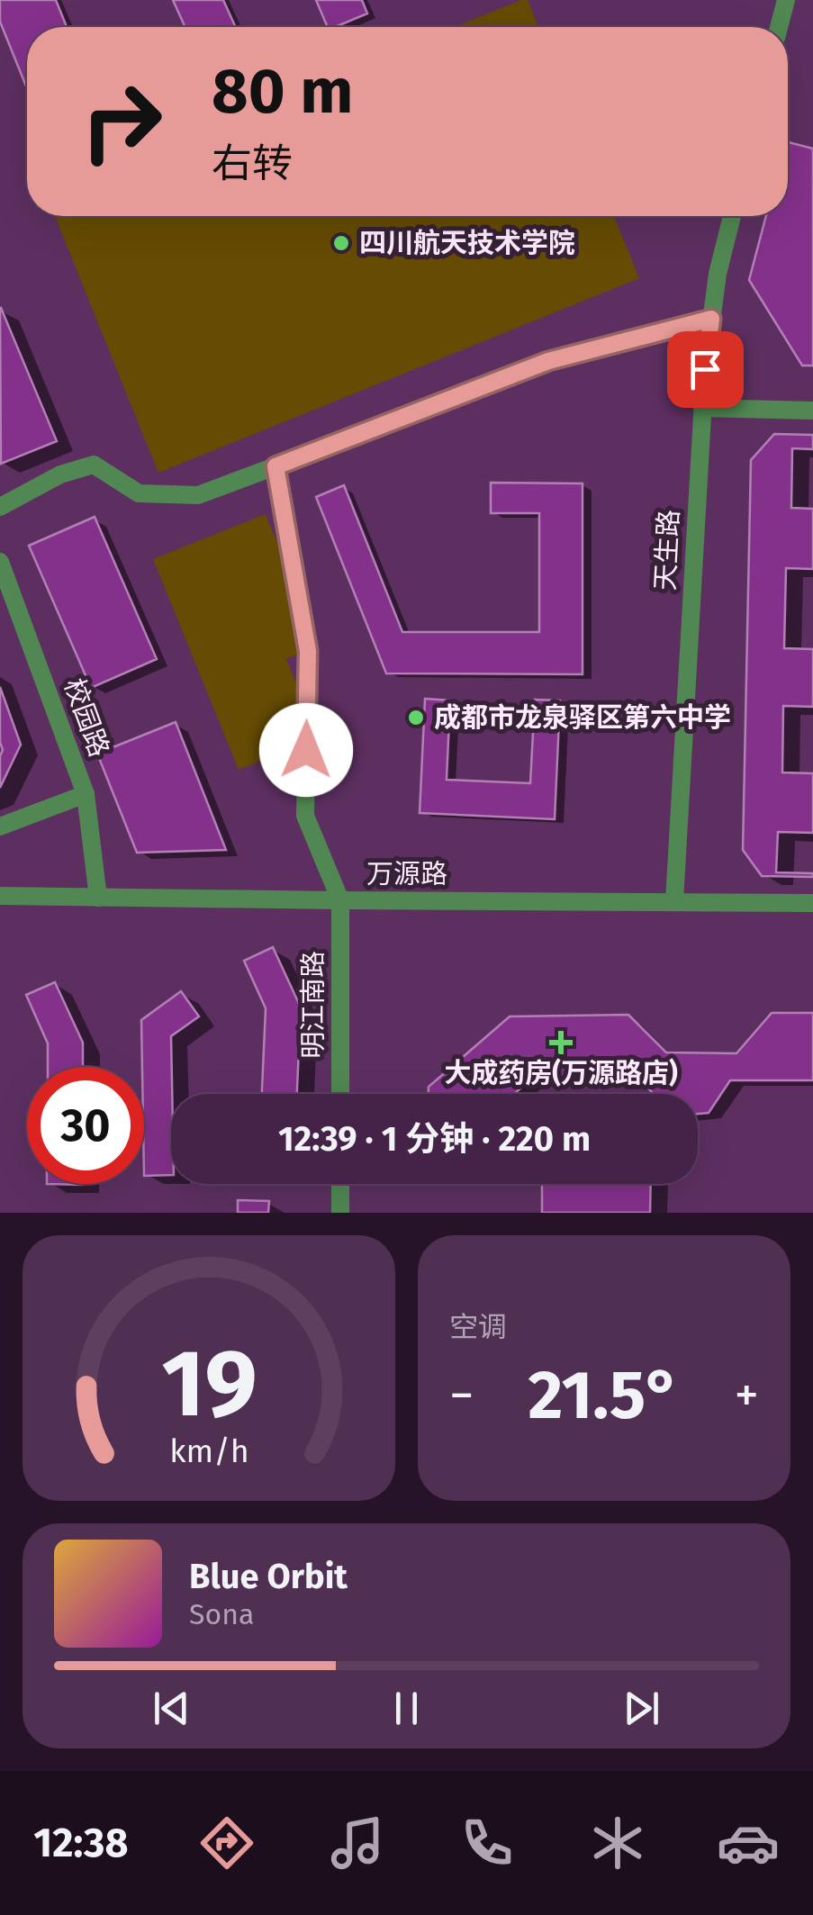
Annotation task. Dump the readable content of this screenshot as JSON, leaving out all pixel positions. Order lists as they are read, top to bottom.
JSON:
{
  "streets": {
    "street": [
      "天生路",
      "校园路",
      "万源路",
      "明江南路"
    ]
  },
  "crossings": [
    ["天生路", "万源路"],
    ["校园路", "万源路"],
    ["万源路", "明江南路"]
  ],
  "places": {
    "other": ["四川航天技术学院", "成都市龙泉驿区第六中学"],
    "health": ["大成药房(万源路店)"]
  },
  "page": {
    "turn": ["80 m", "右转"],
    "limit": "30",
    "trip": "12:39 · 1 分钟 · 220 m",
    "tile": "空调",
    "heat": ["−", "21.5°", "+"],
    "song": ["Blue Orbit", "Sona"],
    "tabs": "12:38",
    "gauge": ["19", "km/h"]
  }
}
